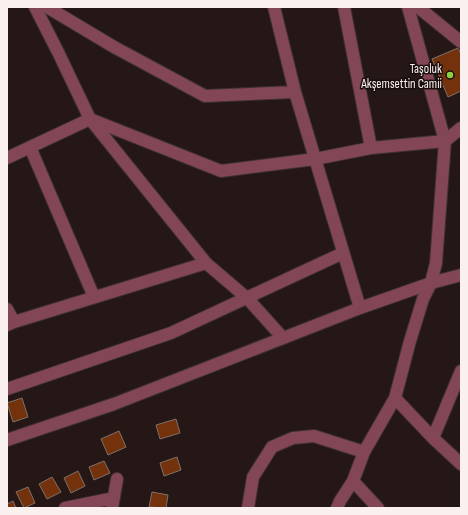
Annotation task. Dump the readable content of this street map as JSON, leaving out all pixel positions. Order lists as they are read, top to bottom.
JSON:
{
  "places": ["Taşoluk Akşemsettin Camii"]
}
